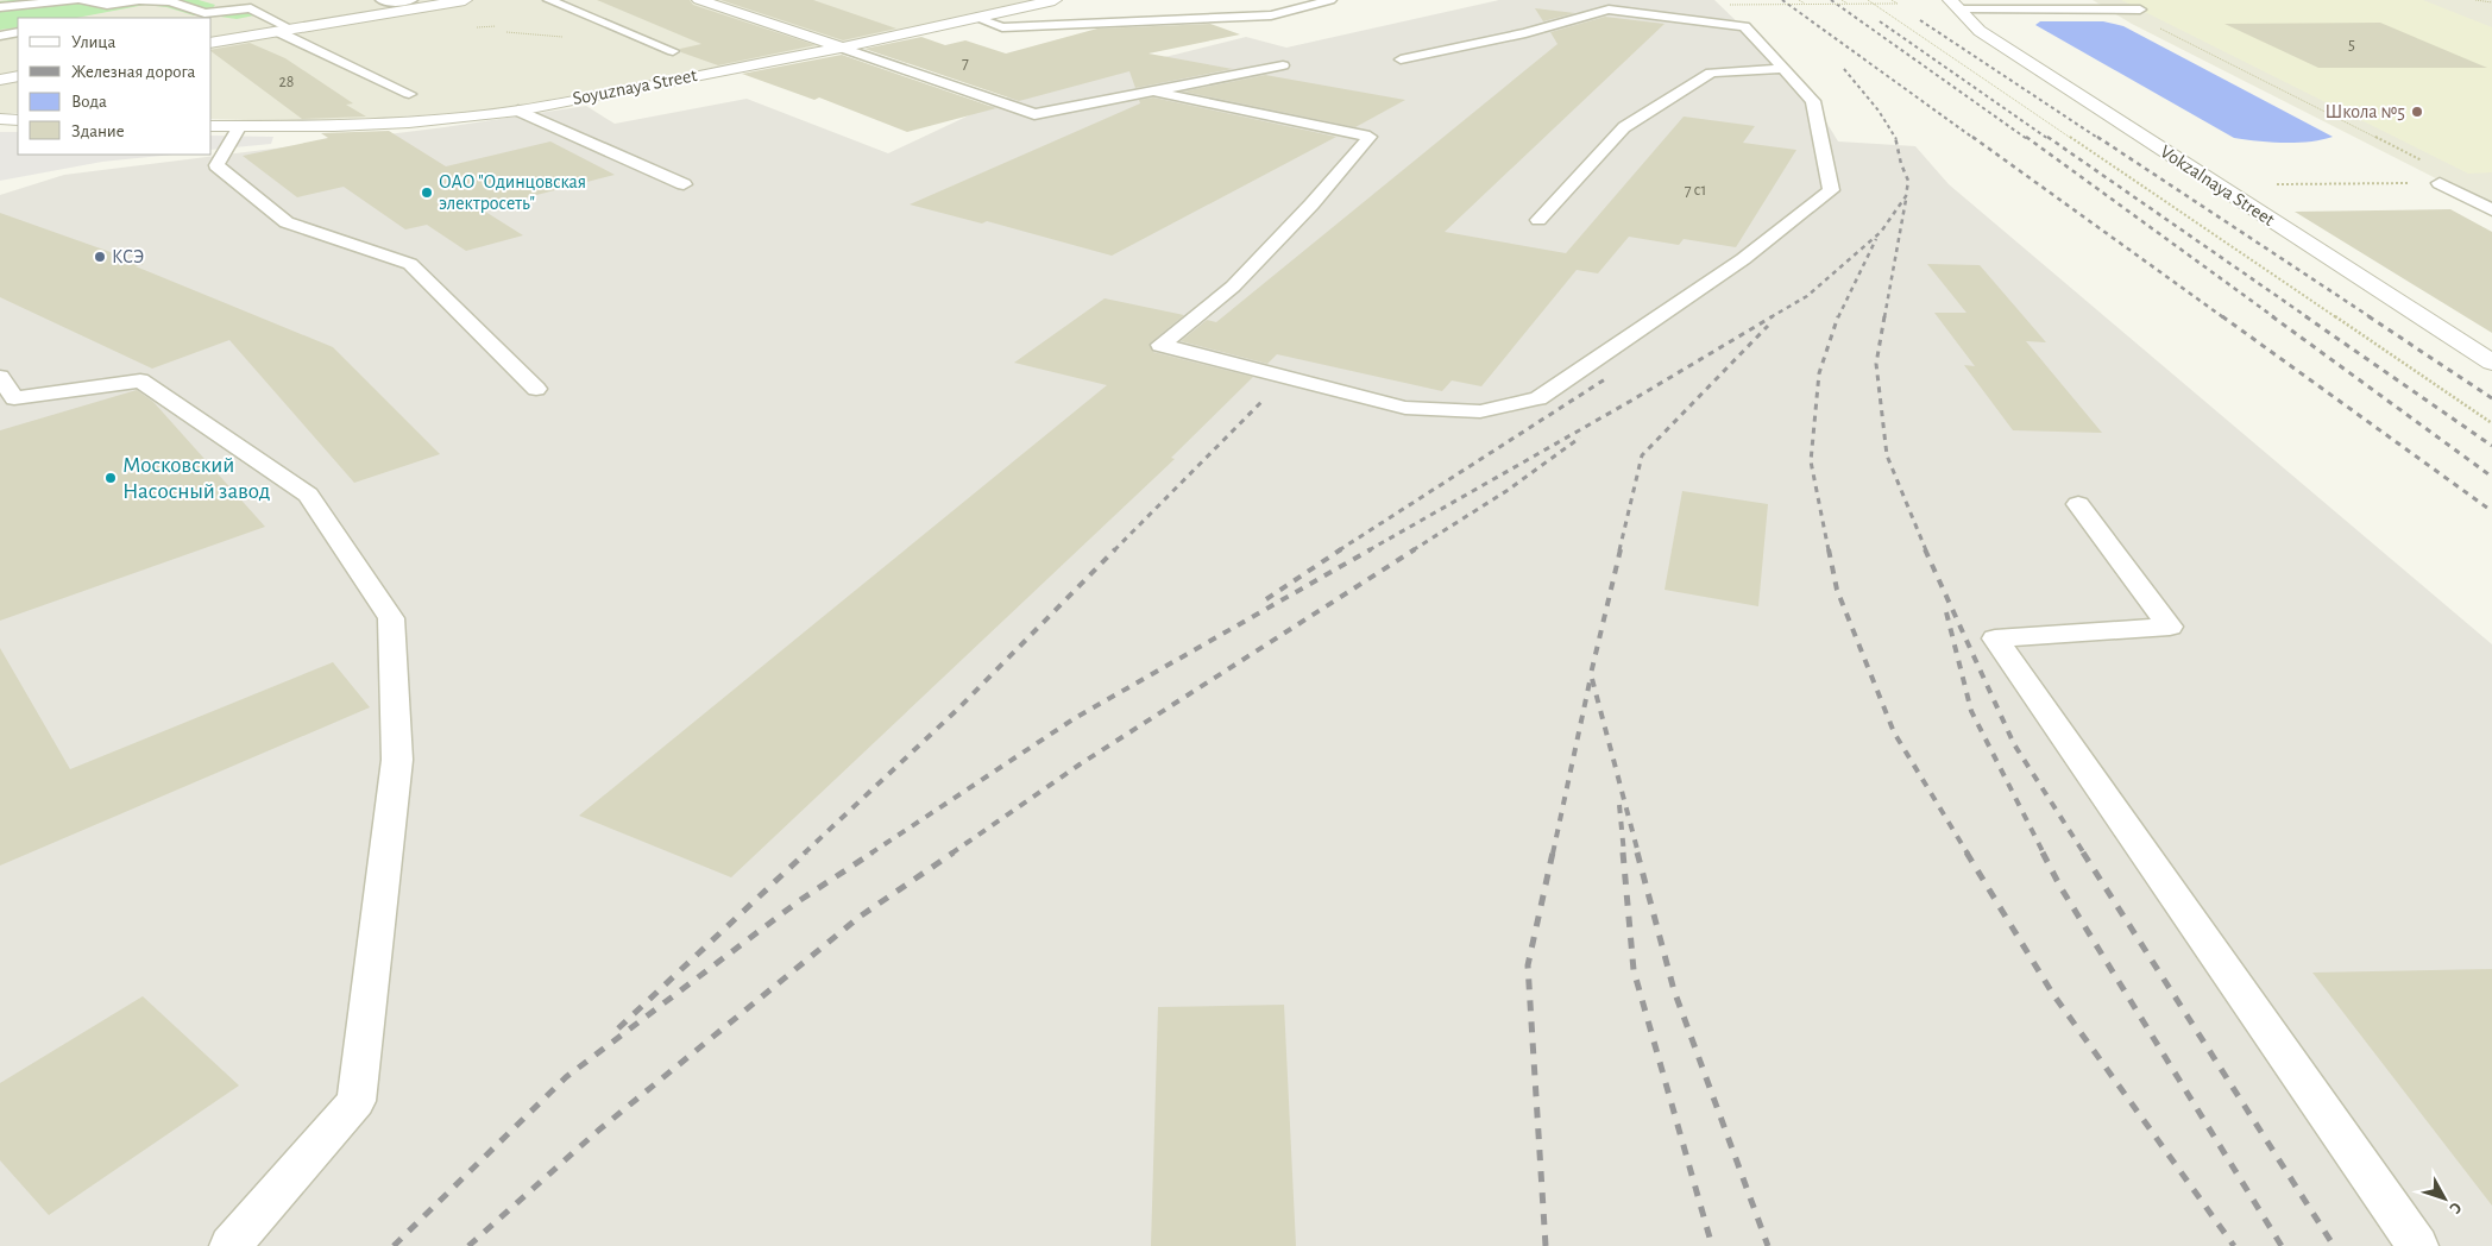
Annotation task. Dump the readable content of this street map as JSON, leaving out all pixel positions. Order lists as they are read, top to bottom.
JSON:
{
  "streets": {
    "street": ["Soyuznaya Street", "Vokzalnaya Street"]
  },
  "places": [
    "Школа №5",
    "ОАО \"Одинцовская электросеть\"",
    "КСЭ",
    "Московский Насосный завод"
  ],
  "house_numbers": [
    "5",
    "7",
    "28",
    "7 с1"
  ],
  "legend": [
    "Улица",
    "Железная дорога",
    "Вода",
    "Здание"
  ],
  "north": "bottom right"
}
